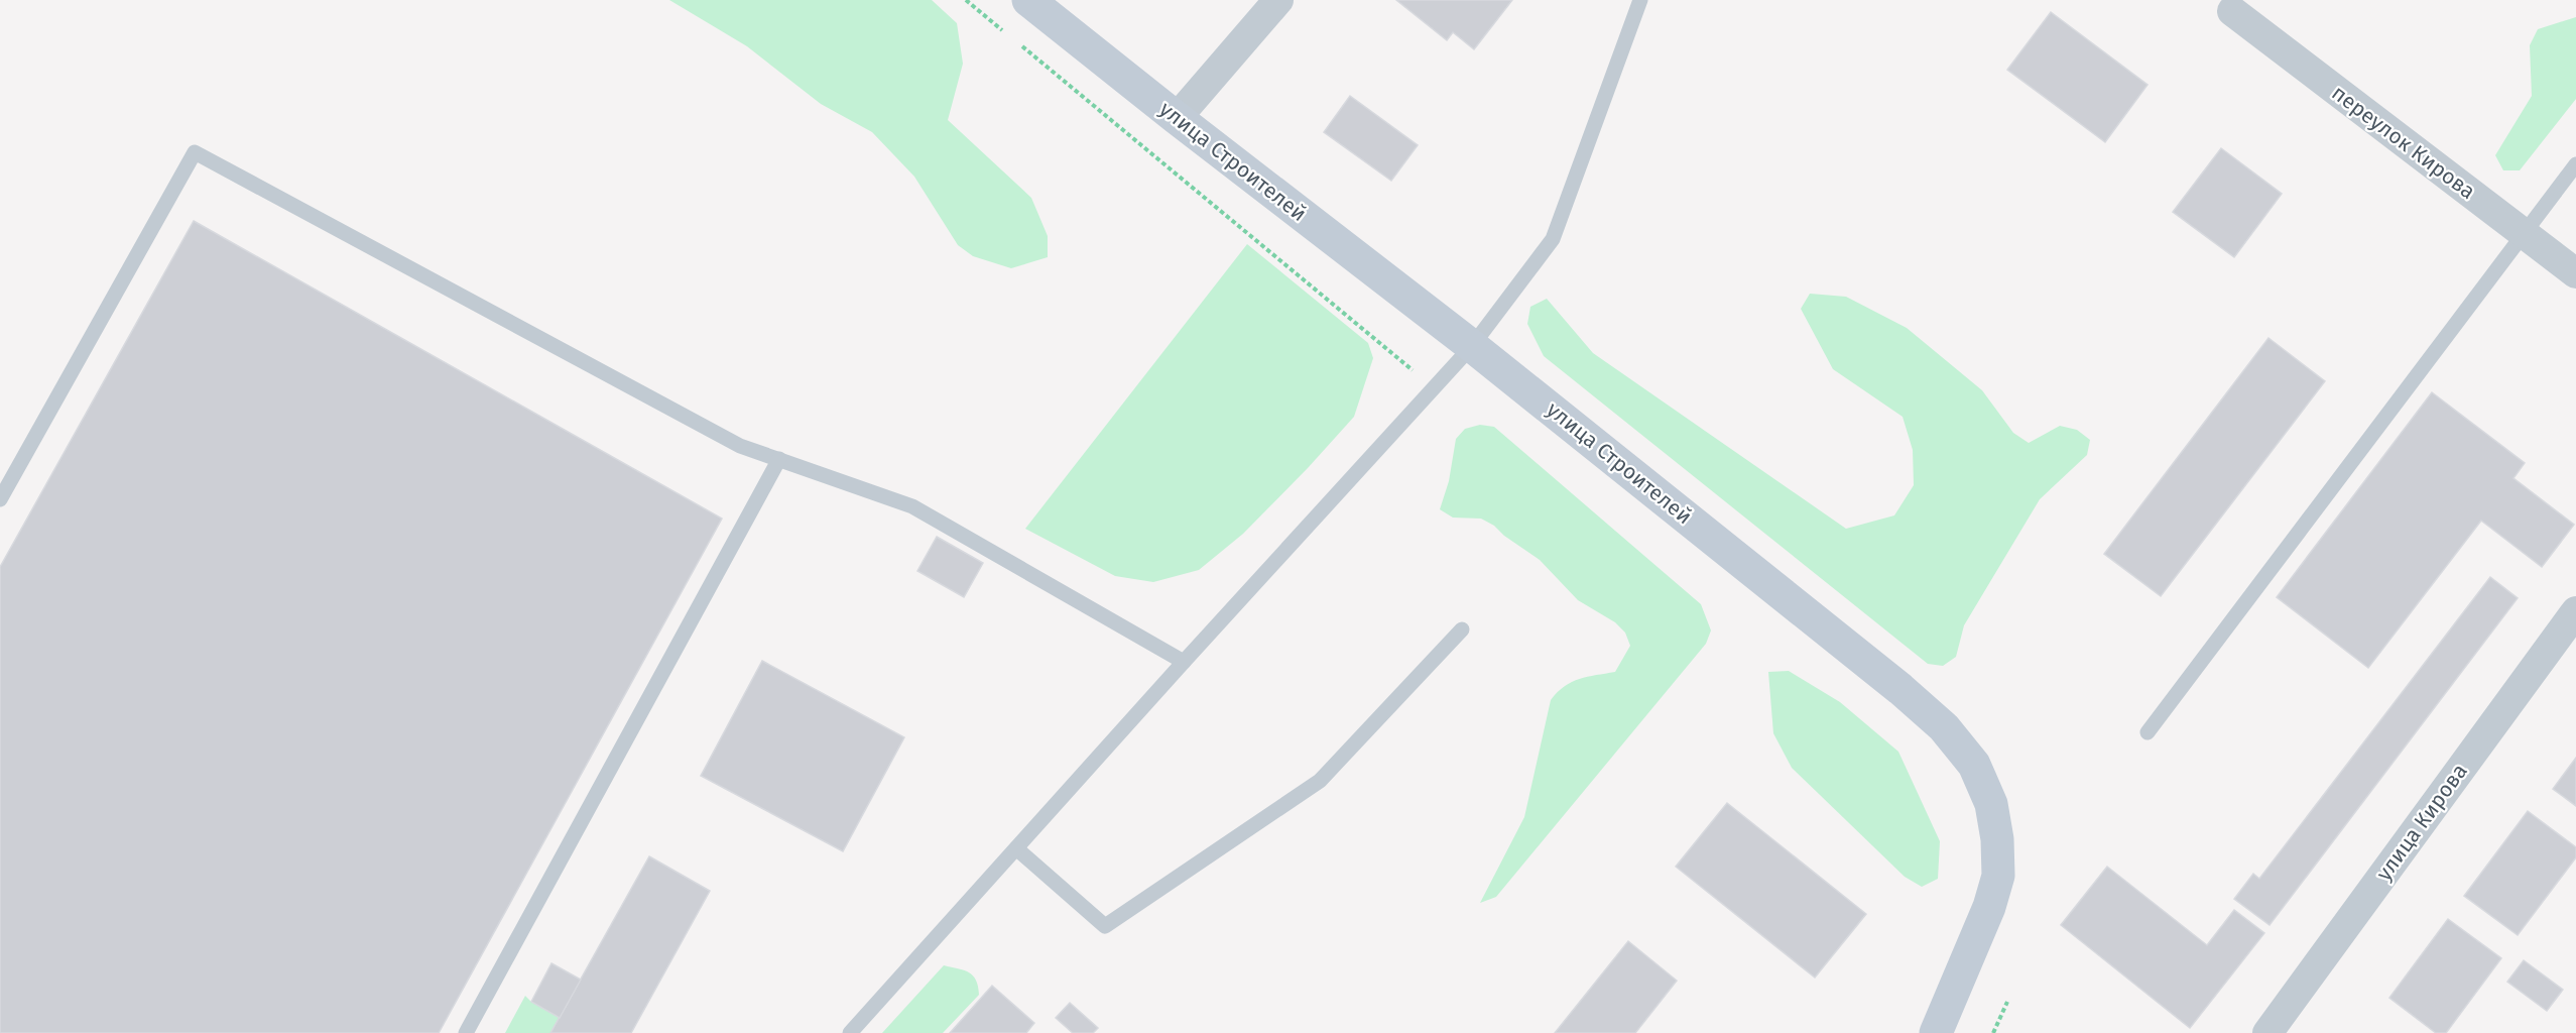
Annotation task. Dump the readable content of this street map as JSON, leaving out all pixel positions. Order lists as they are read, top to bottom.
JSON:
{
  "streets": {
    "main road": ["улица Строителей"],
    "street": ["переулок Кирова", "улица Кирова"]
  }
}
